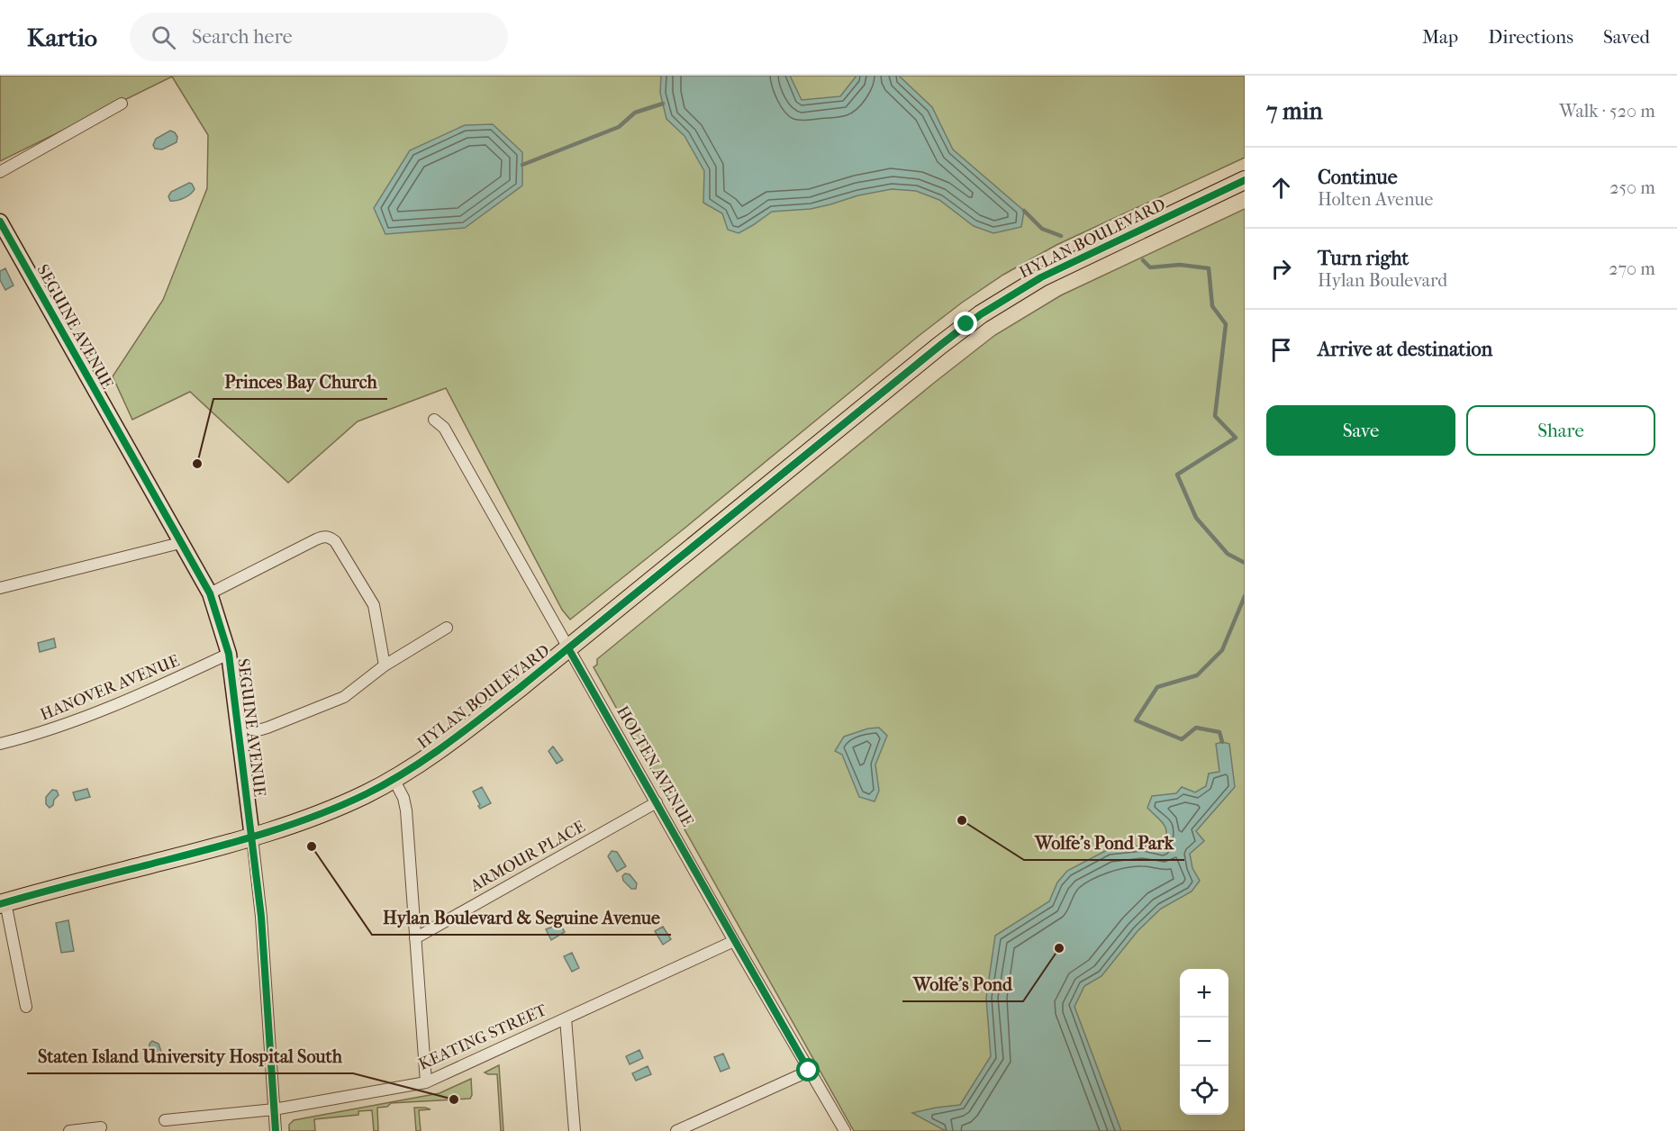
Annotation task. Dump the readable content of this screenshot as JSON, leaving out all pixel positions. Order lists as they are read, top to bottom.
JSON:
{
  "streets": {
    "main road": ["HYLAN BOULEVARD"],
    "street": [
      "SEGUINE AVENUE",
      "HANOVER AVENUE",
      "HOLTEN AVENUE",
      "ARMOUR PLACE",
      "KEATING STREET"
    ]
  },
  "crossings": [
    ["HYLAN BOULEVARD", "SEGUINE AVENUE"],
    ["HYLAN BOULEVARD", "HOLTEN AVENUE"],
    ["SEGUINE AVENUE", "HANOVER AVENUE"],
    ["SEGUINE AVENUE", "KEATING STREET"],
    ["HOLTEN AVENUE", "ARMOUR PLACE"],
    ["HOLTEN AVENUE", "KEATING STREET"]
  ],
  "places": [
    "Princes Bay Church",
    "Wolfe's Pond Park",
    "Hylan Boulevard & Seguine Avenue",
    "Wolfe's Pond",
    "Staten Island University Hospital South"
  ],
  "page": {
    "header": "Kartio",
    "search": "Search here",
    "nav": ["Map", "Directions", "Saved"],
    "heading": ["7 min", "Walk · 520 m"],
    "list": [
      ["Continue", "Holten Avenue", "250 m"],
      ["Turn right", "Hylan Boulevard", "270 m"],
      "Arrive at destination"
    ],
    "buttons": ["Save", "Share"],
    "map_buttons": ["+", "−"]
  }
}
